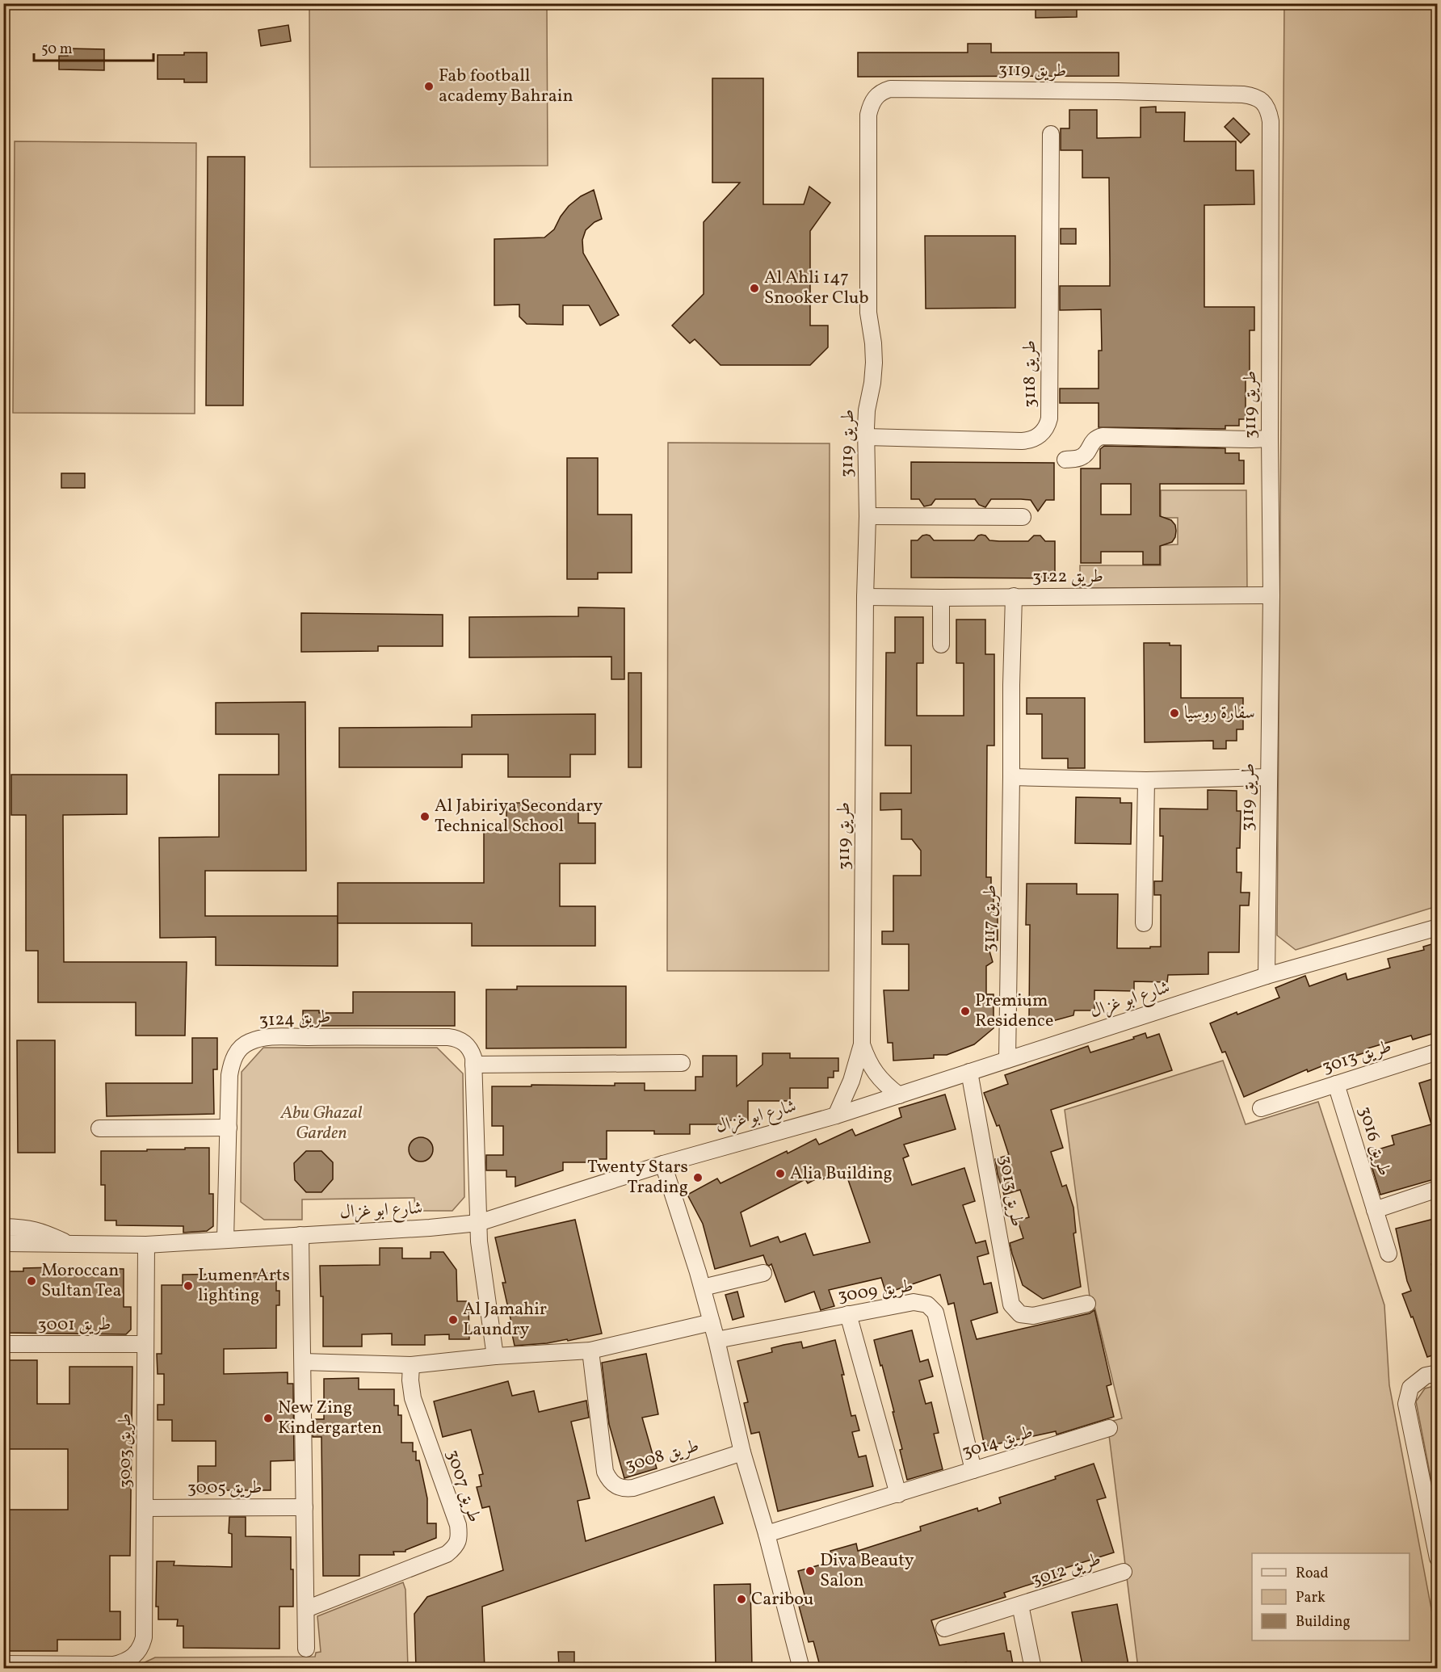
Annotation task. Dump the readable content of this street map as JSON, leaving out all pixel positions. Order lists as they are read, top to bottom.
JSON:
{
  "streets": {
    "street": [
      "طريق 3119",
      "طريق 3118",
      "طريق 3122",
      "طريق 3117",
      "شارع ابو غزال",
      "طريق 3124",
      "طريق 3013",
      "طريق 3016",
      "طريق 3009",
      "طريق 3001",
      "طريق 3014",
      "طريق 3003",
      "طريق 3008",
      "طريق 3007",
      "طريق 3005",
      "طريق 3012"
    ]
  },
  "crossings": [
    ["طريق 3119", "طريق 3118"],
    ["طريق 3119", "طريق 3122"],
    ["طريق 3119", "شارع ابو غزال"],
    ["طريق 3122", "طريق 3117"],
    ["طريق 3117", "شارع ابو غزال"],
    ["شارع ابو غزال", "طريق 3124"],
    ["شارع ابو غزال", "طريق 3013"],
    ["شارع ابو غزال", "طريق 3003"],
    ["طريق 3013", "طريق 3016"],
    ["طريق 3009", "طريق 3014"],
    ["طريق 3001", "طريق 3003"],
    ["طريق 3003", "طريق 3005"]
  ],
  "parks": ["Abu Ghazal Garden"],
  "places": [
    "Fab football academy Bahrain",
    "Al Ahli 147 Snooker Club",
    "سفارة روسيا",
    "Al Jabiriya Secondary Technical School",
    "Premium Residence",
    "Alia Building",
    "Twenty Stars Trading",
    "Moroccan Sultan Tea",
    "Lumen Arts lighting",
    "Al Jamahir Laundry",
    "New Zing Kindergarten",
    "Diva Beauty Salon",
    "Caribou"
  ],
  "legend": ["Road", "Park", "Building"],
  "scale_bar": "50 m"
}
